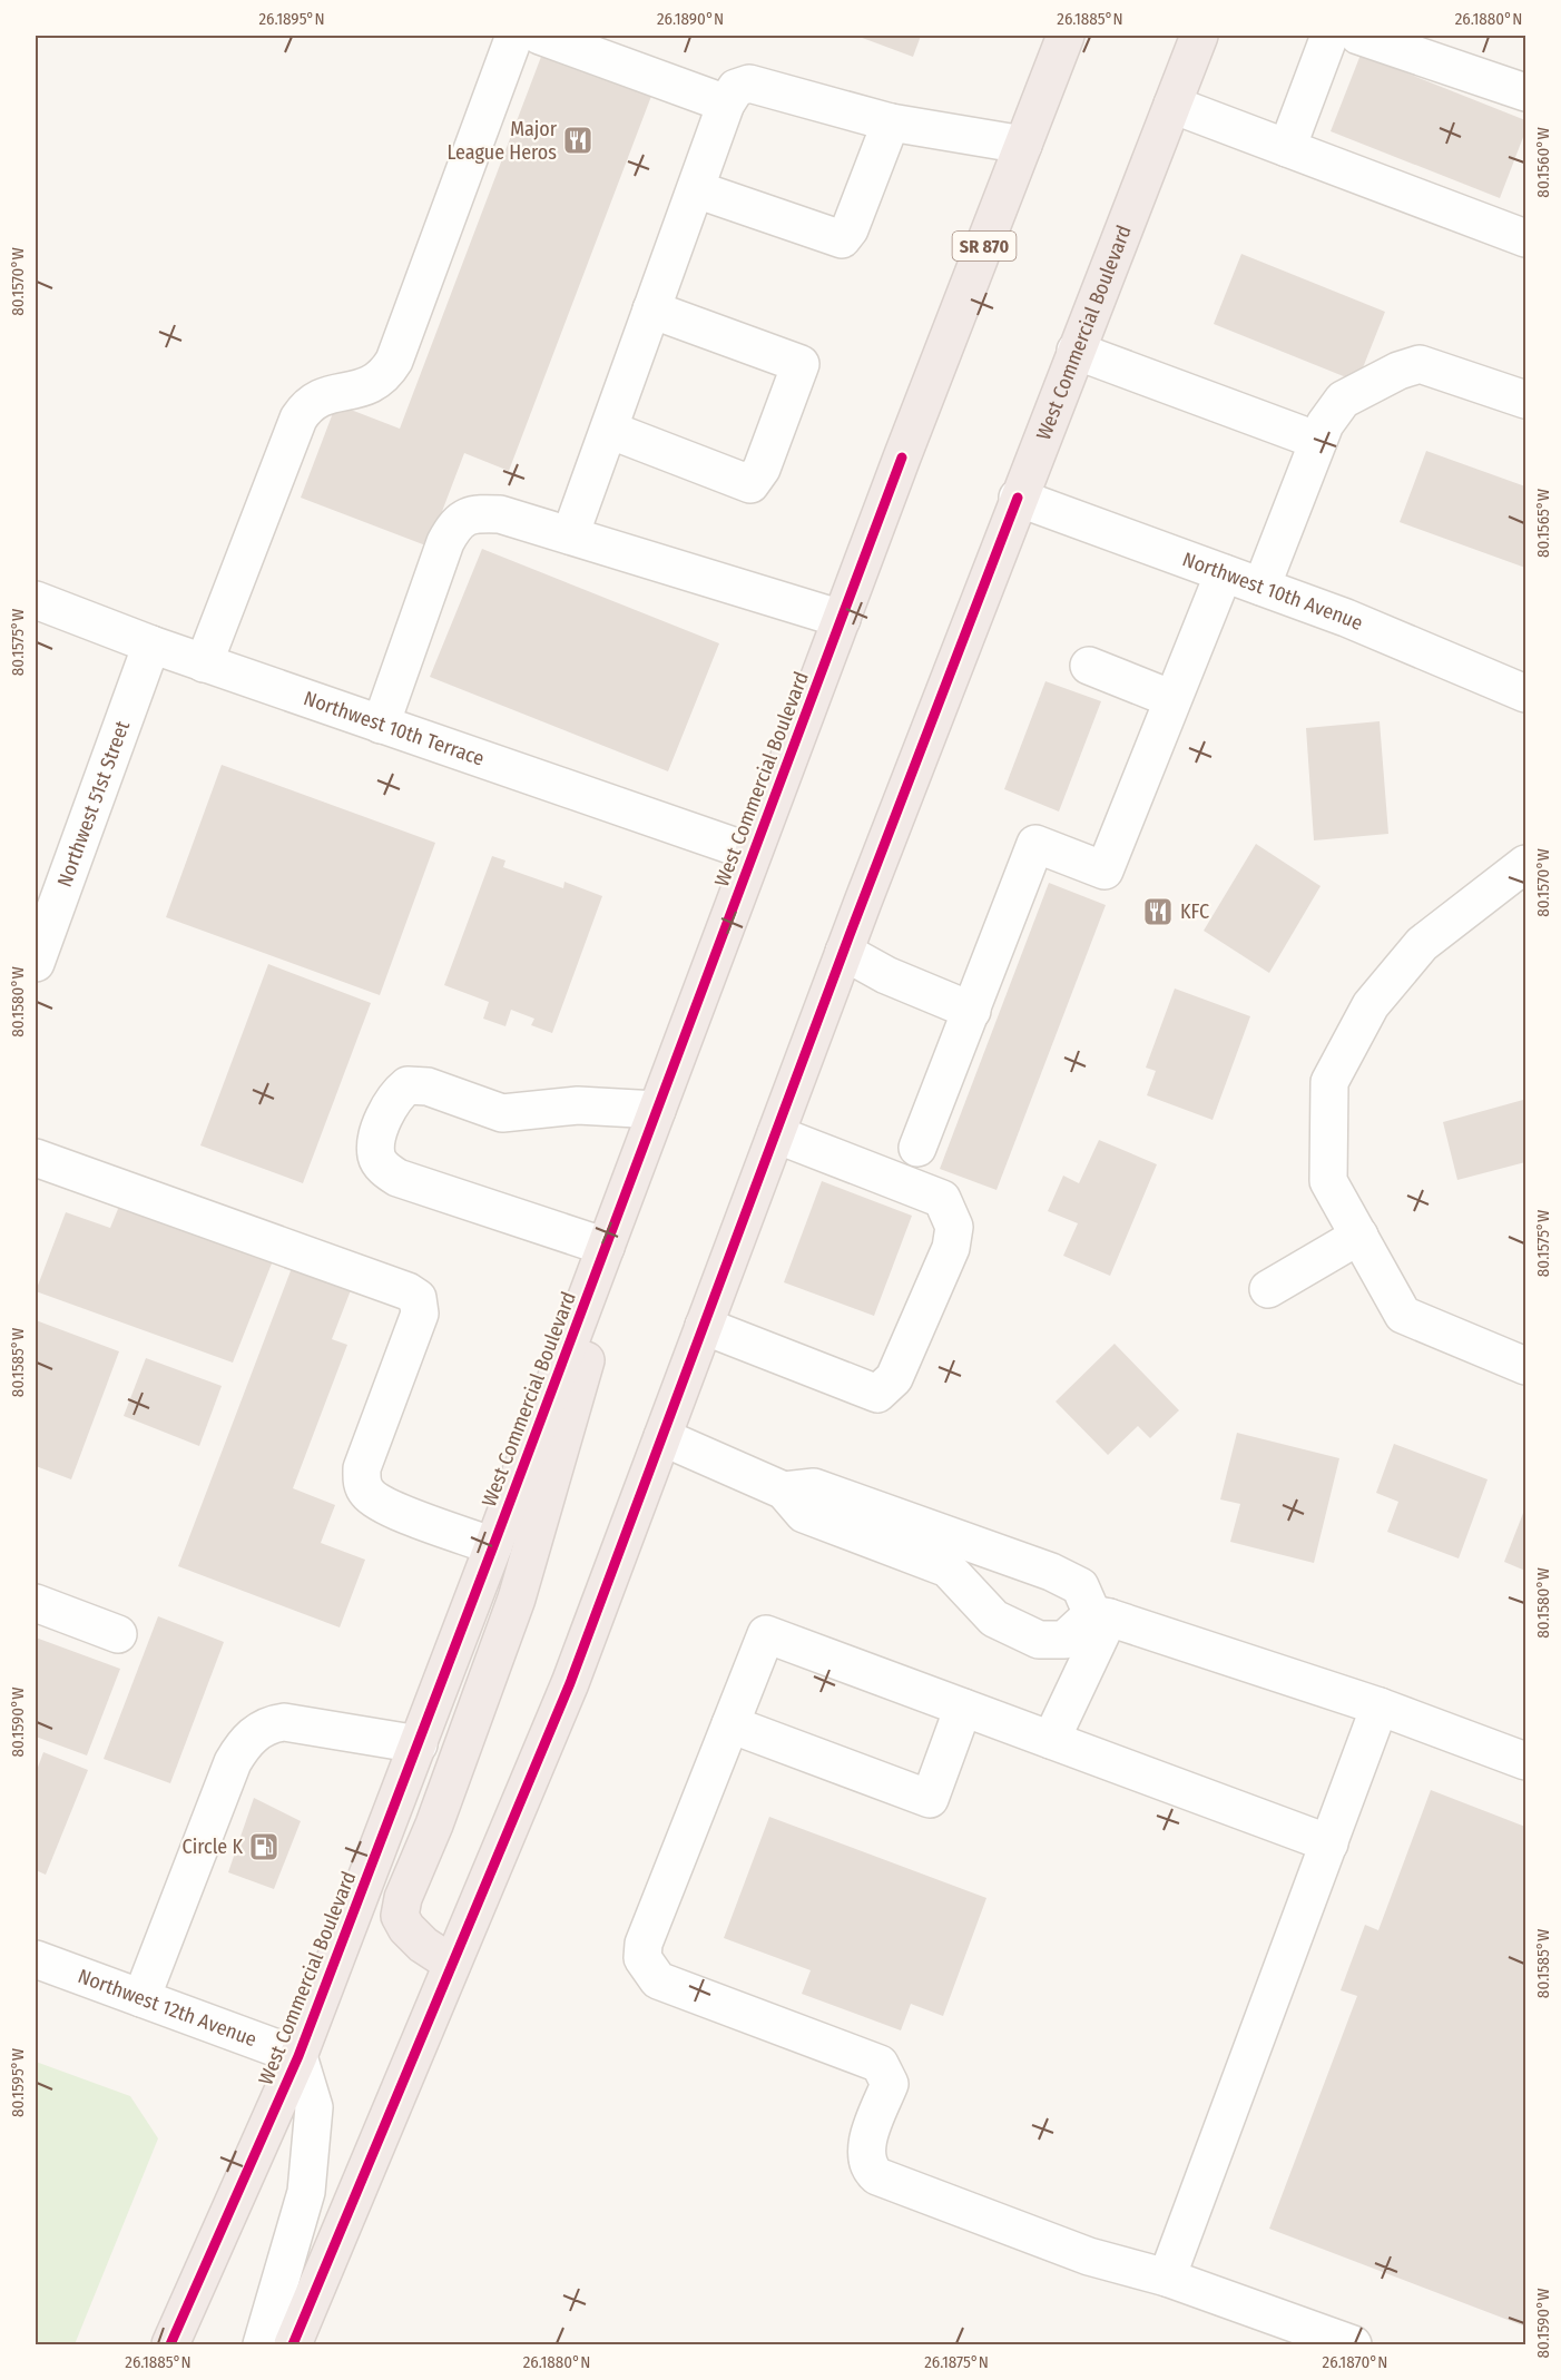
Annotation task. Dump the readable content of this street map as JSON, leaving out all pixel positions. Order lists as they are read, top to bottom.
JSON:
{
  "streets": {
    "highway": ["SR 870", "West Commercial Boulevard"],
    "street": [
      "Northwest 10th Avenue",
      "Northwest 10th Terrace",
      "Northwest 51st Street",
      "Northwest 12th Avenue"
    ]
  },
  "crossings": [
    ["West Commercial Boulevard", "Northwest 10th Avenue"],
    ["West Commercial Boulevard", "Northwest 10th Terrace"],
    ["West Commercial Boulevard", "Northwest 12th Avenue"],
    ["Northwest 10th Terrace", "Northwest 51st Street"]
  ],
  "places": {
    "restaurant": ["Major League Heros", "KFC"],
    "fuel station": ["Circle K"]
  },
  "coordinates": [
    "26.1895°N",
    "26.1890°N",
    "26.1885°N",
    "26.1880°N",
    "80.1560°W",
    "80.1570°W",
    "80.1565°W",
    "80.1575°W",
    "80.1580°W",
    "80.1585°W",
    "80.1590°W",
    "80.1595°W",
    "26.1875°N",
    "26.1870°N"
  ]
}
